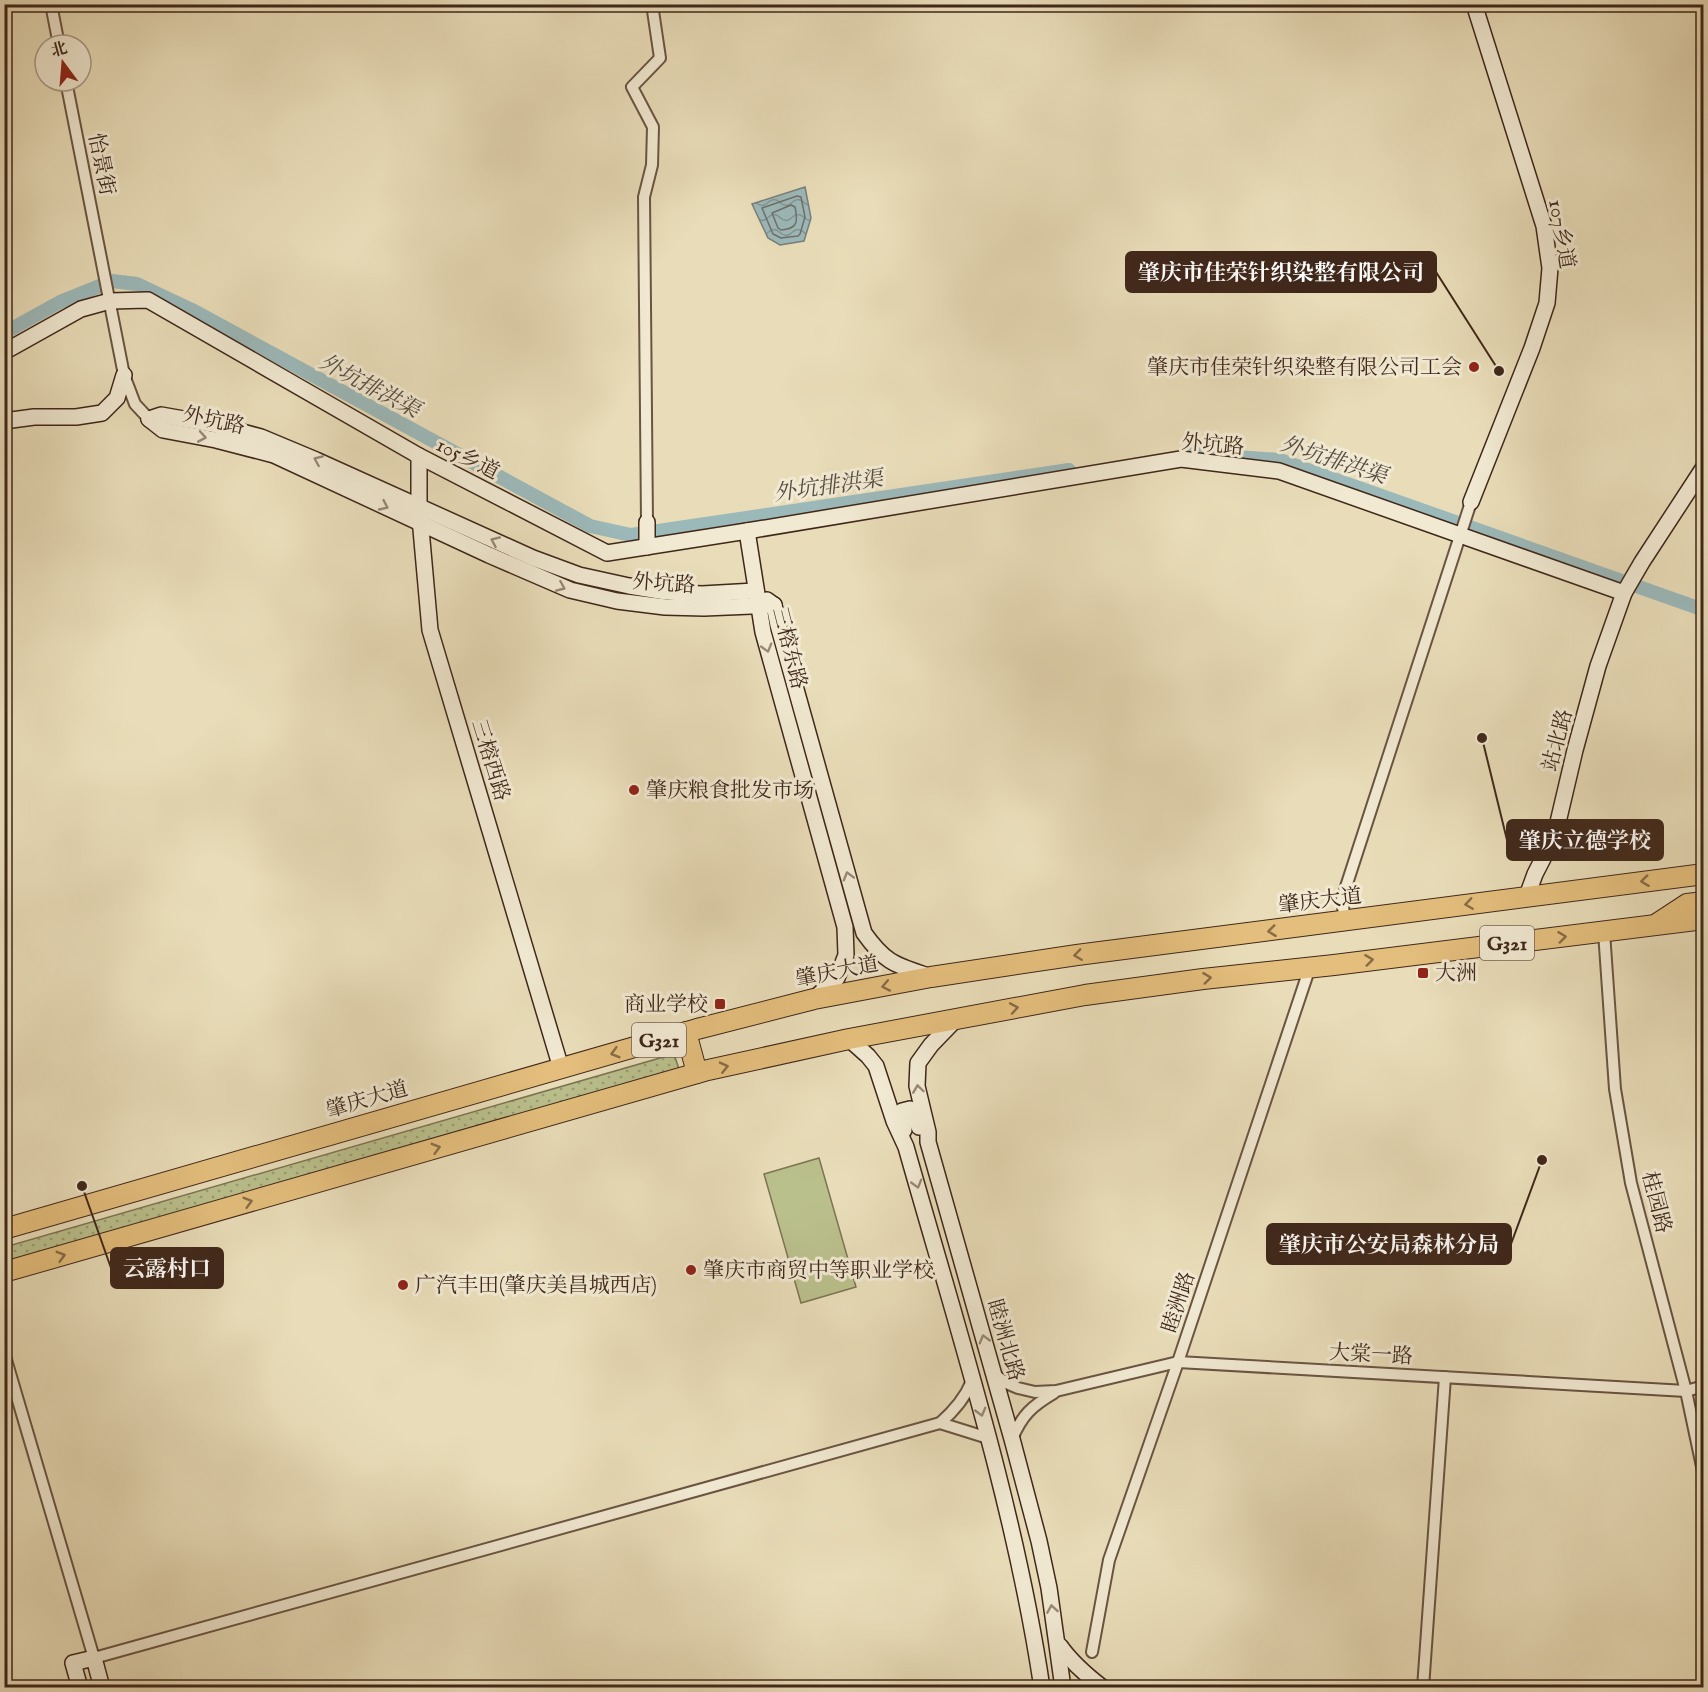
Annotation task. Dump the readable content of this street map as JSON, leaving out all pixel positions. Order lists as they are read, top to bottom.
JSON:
{
  "streets": {
    "highway": ["肇庆大道", "G321"],
    "street": [
      "怡景街",
      "107乡道",
      "外坑路",
      "105乡道",
      "三榕东路",
      "站北路",
      "三榕西路",
      "桂园路",
      "睦洲路",
      "睦洲北路",
      "大棠一路"
    ]
  },
  "crossings": [
    ["怡景街", "外坑路"],
    ["怡景街", "105乡道"],
    ["外坑路", "105乡道"],
    ["外坑路", "三榕东路"],
    ["外坑路", "站北路"],
    ["外坑路", "三榕西路"],
    ["105乡道", "三榕西路"],
    ["三榕东路", "肇庆大道"],
    ["站北路", "肇庆大道"],
    ["三榕西路", "肇庆大道"],
    ["G321", "桂园路"],
    ["G321", "睦洲路"],
    ["G321", "睦洲北路"],
    ["桂园路", "大棠一路"],
    ["睦洲路", "大棠一路"]
  ],
  "water": ["外坑排洪渠"],
  "places": {
    "other": [
      "肇庆市佳荣针织染整有限公司工会",
      "肇庆市佳荣针织染整有限公司",
      "肇庆立德学校",
      "肇庆粮食批发市场",
      "肇庆市公安局森林分局",
      "云露村口",
      "肇庆市商贸中等职业学校",
      "广汽丰田(肇庆美昌城西店)"
    ],
    "transit": ["大洲", "商业学校"]
  },
  "north": "top"
}
